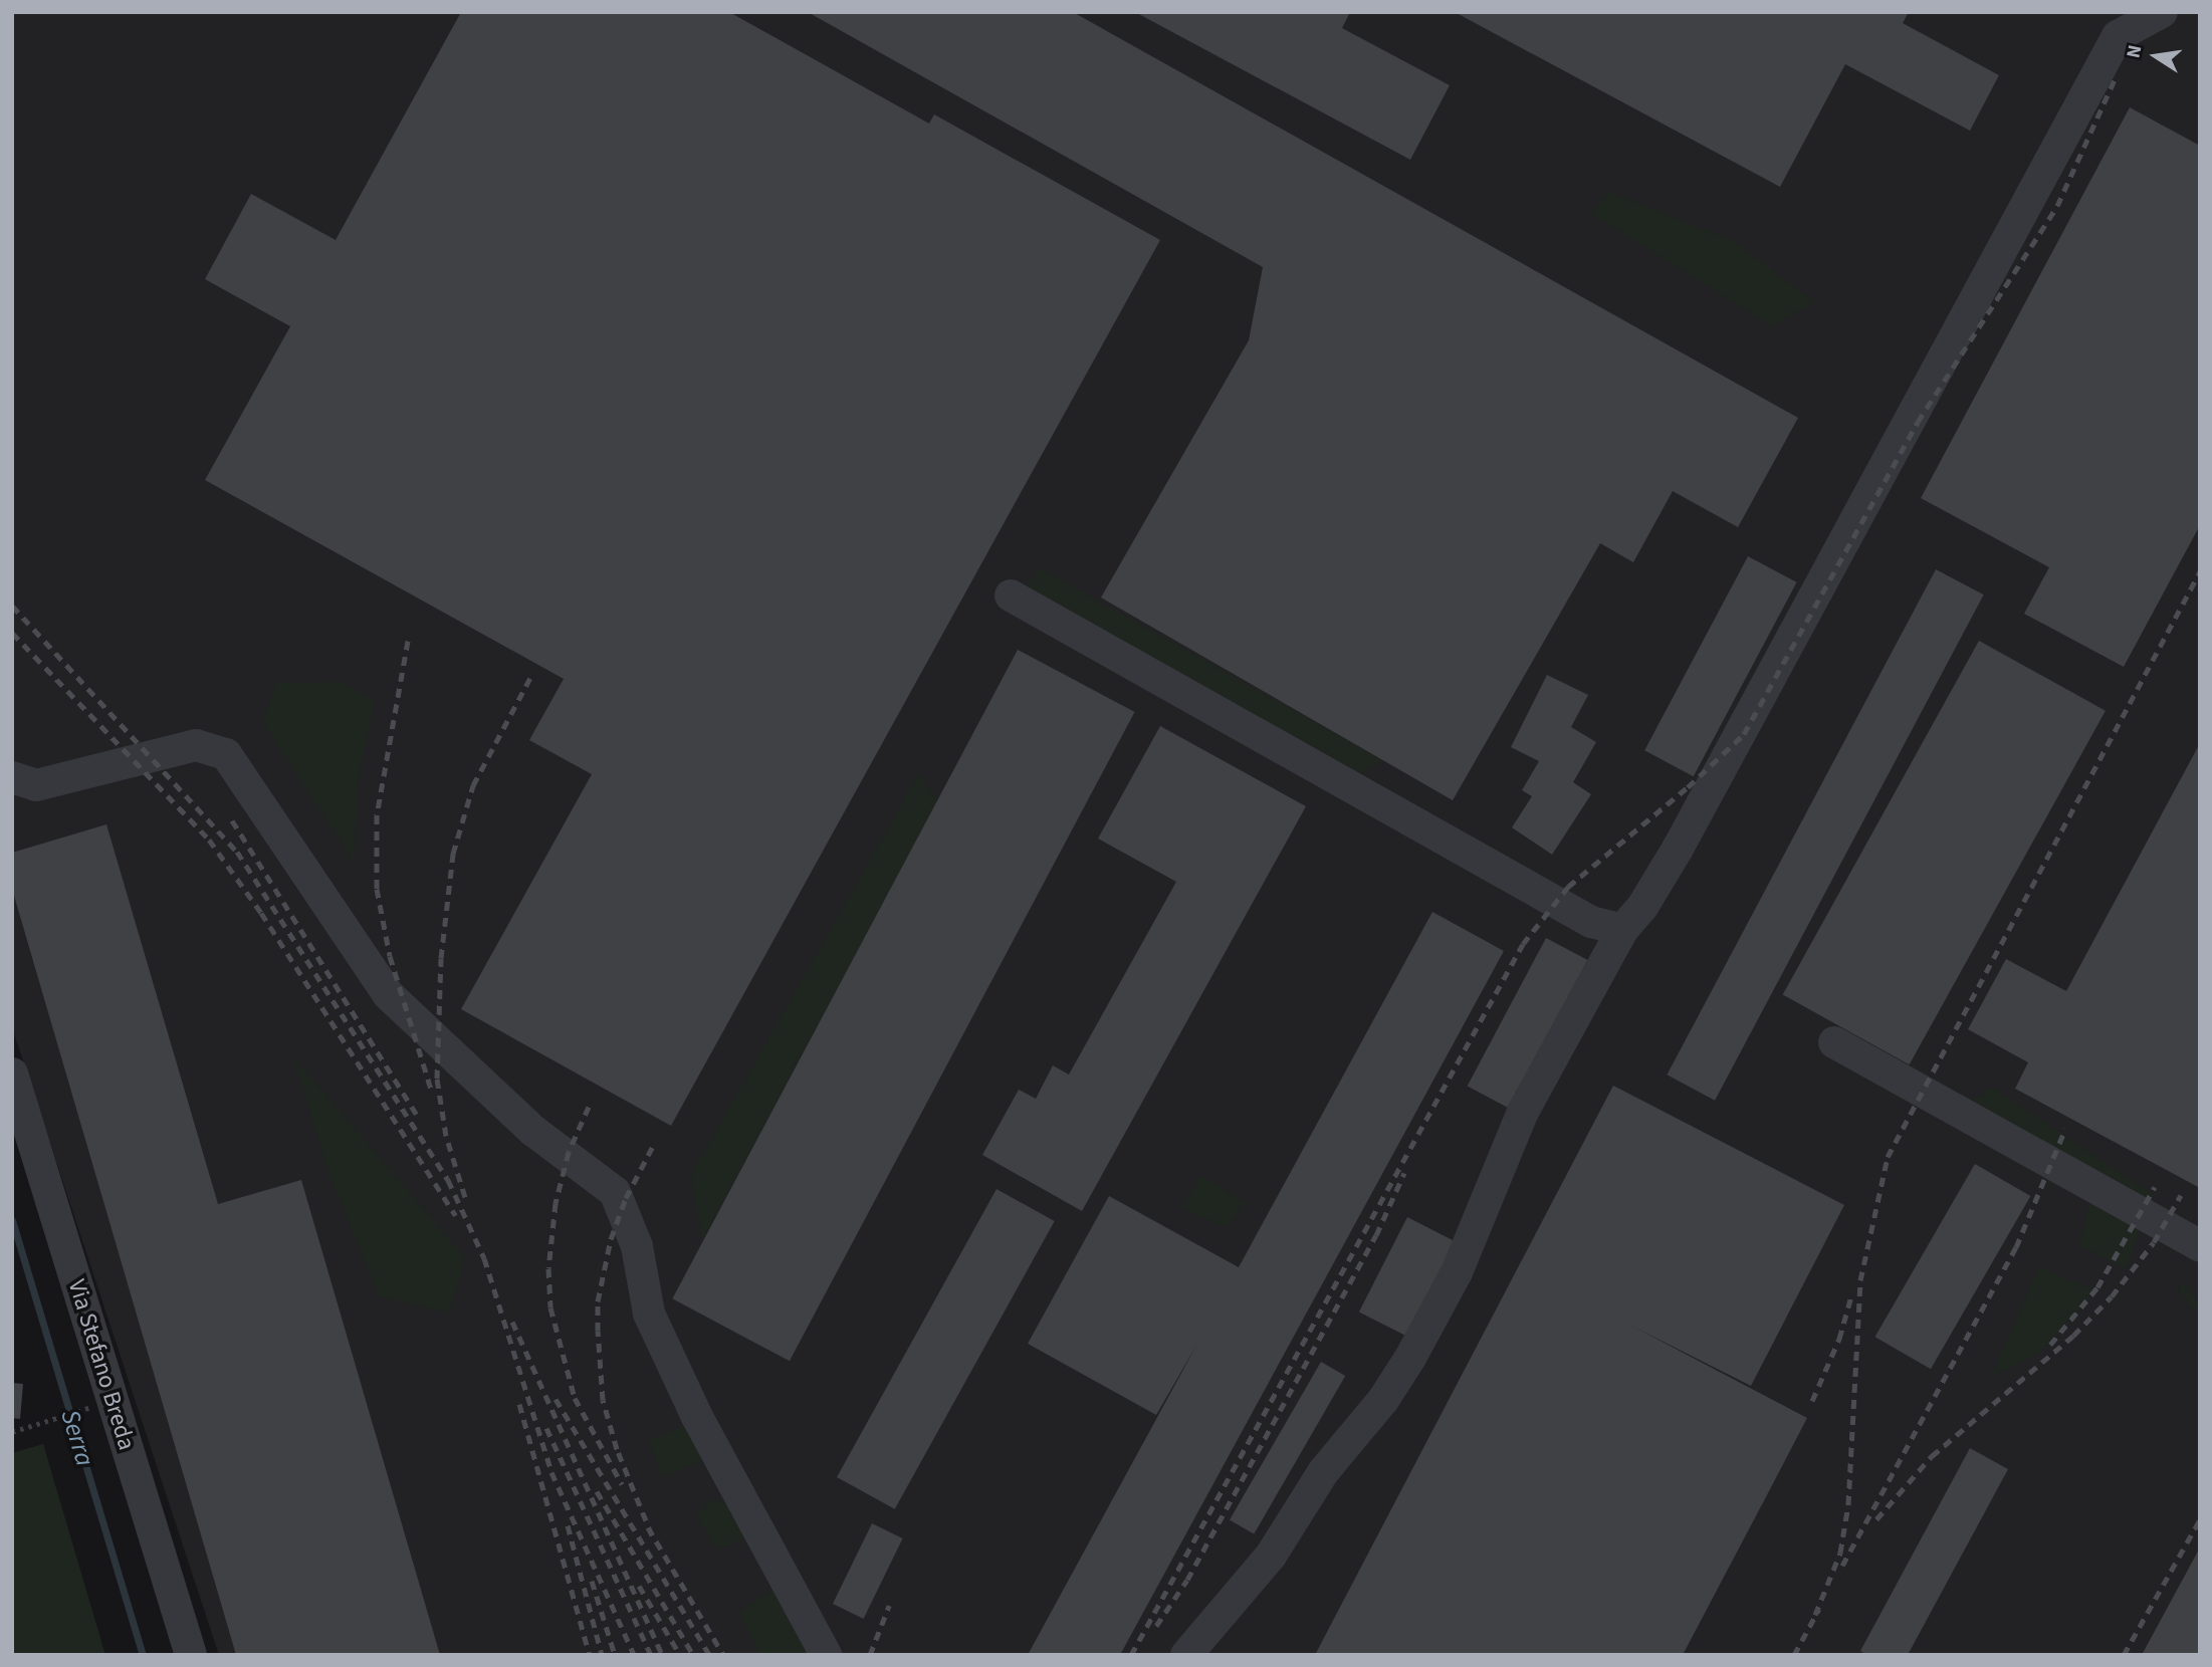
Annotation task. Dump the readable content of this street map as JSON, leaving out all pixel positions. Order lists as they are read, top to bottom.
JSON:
{
  "streets": {
    "street": ["Via Stefano Breda"]
  },
  "water": ["Serra"],
  "north": "left"
}
